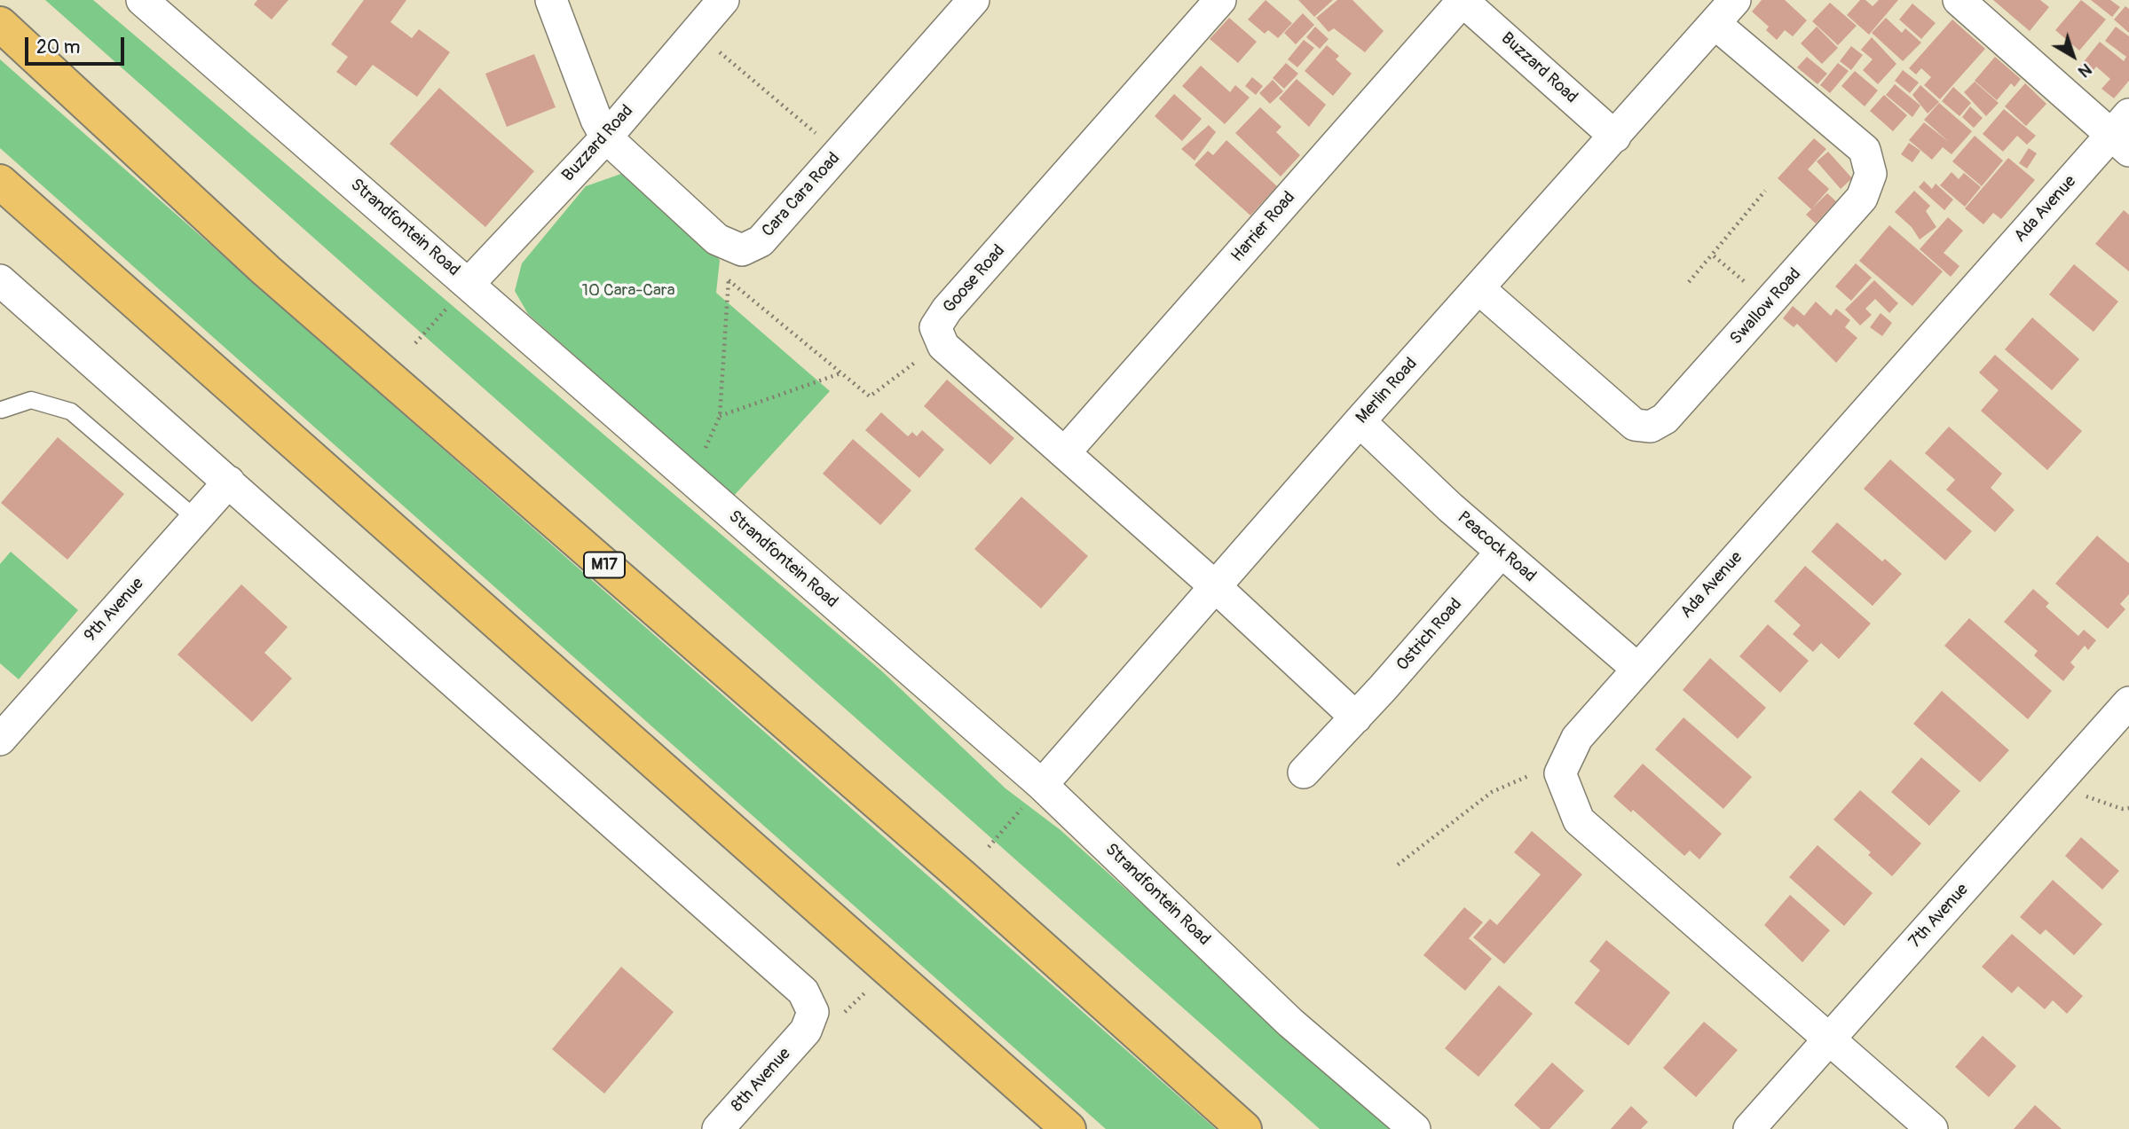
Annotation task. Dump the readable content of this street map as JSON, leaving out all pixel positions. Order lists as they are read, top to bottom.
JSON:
{
  "streets": {
    "main road": ["M17"],
    "street": [
      "Buzzard Road",
      "Cara Cara Road",
      "Ada Avenue",
      "Harrier Road",
      "Strandfontein Road",
      "Goose Road",
      "Swallow Road",
      "Merlin Road",
      "Peacock Road",
      "9th Avenue",
      "Ostrich Road",
      "7th Avenue",
      "8th Avenue"
    ]
  },
  "crossings": [
    ["Buzzard Road", "Harrier Road"],
    ["Buzzard Road", "Strandfontein Road"],
    ["Buzzard Road", "Merlin Road"],
    ["Ada Avenue", "Peacock Road"],
    ["Strandfontein Road", "Merlin Road"],
    ["Swallow Road", "Merlin Road"],
    ["Merlin Road", "Peacock Road"],
    ["Peacock Road", "Ostrich Road"],
    ["9th Avenue", "8th Avenue"]
  ],
  "parks": ["10 Cara-Cara"],
  "scale_bar": "20 m",
  "north": "bottom right"
}
